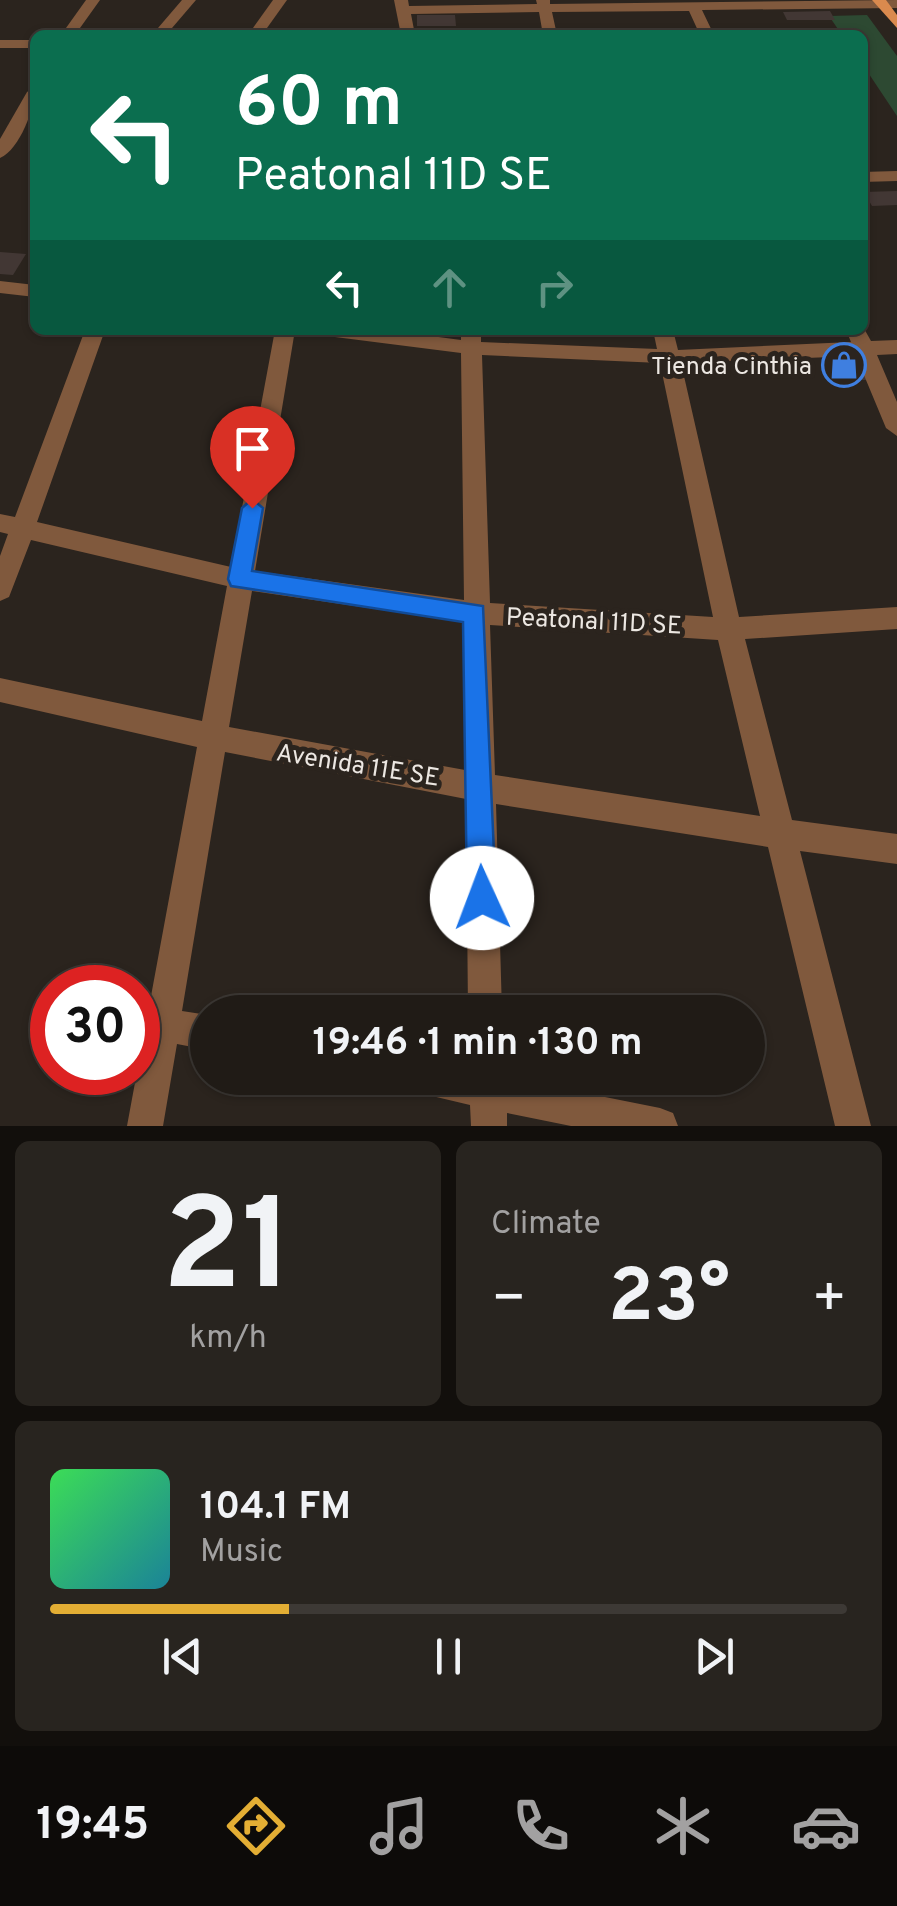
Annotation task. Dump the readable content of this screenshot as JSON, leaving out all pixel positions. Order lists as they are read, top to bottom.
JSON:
{
  "streets": {
    "street": ["Peatonal 11D SE", "Avenida 11E SE"]
  },
  "places": {
    "shop": ["Tienda Cinthia"]
  },
  "page": {
    "turn": ["60 m", "Peatonal 11D SE"],
    "limit": "30",
    "trip": "19:46 · 1 min · 130 m",
    "tile": [
      ["21", "km/h"],
      "Climate"
    ],
    "heat": ["−", "23°", "+"],
    "song": ["104.1 FM", "Music"],
    "tabs": "19:45"
  }
}
